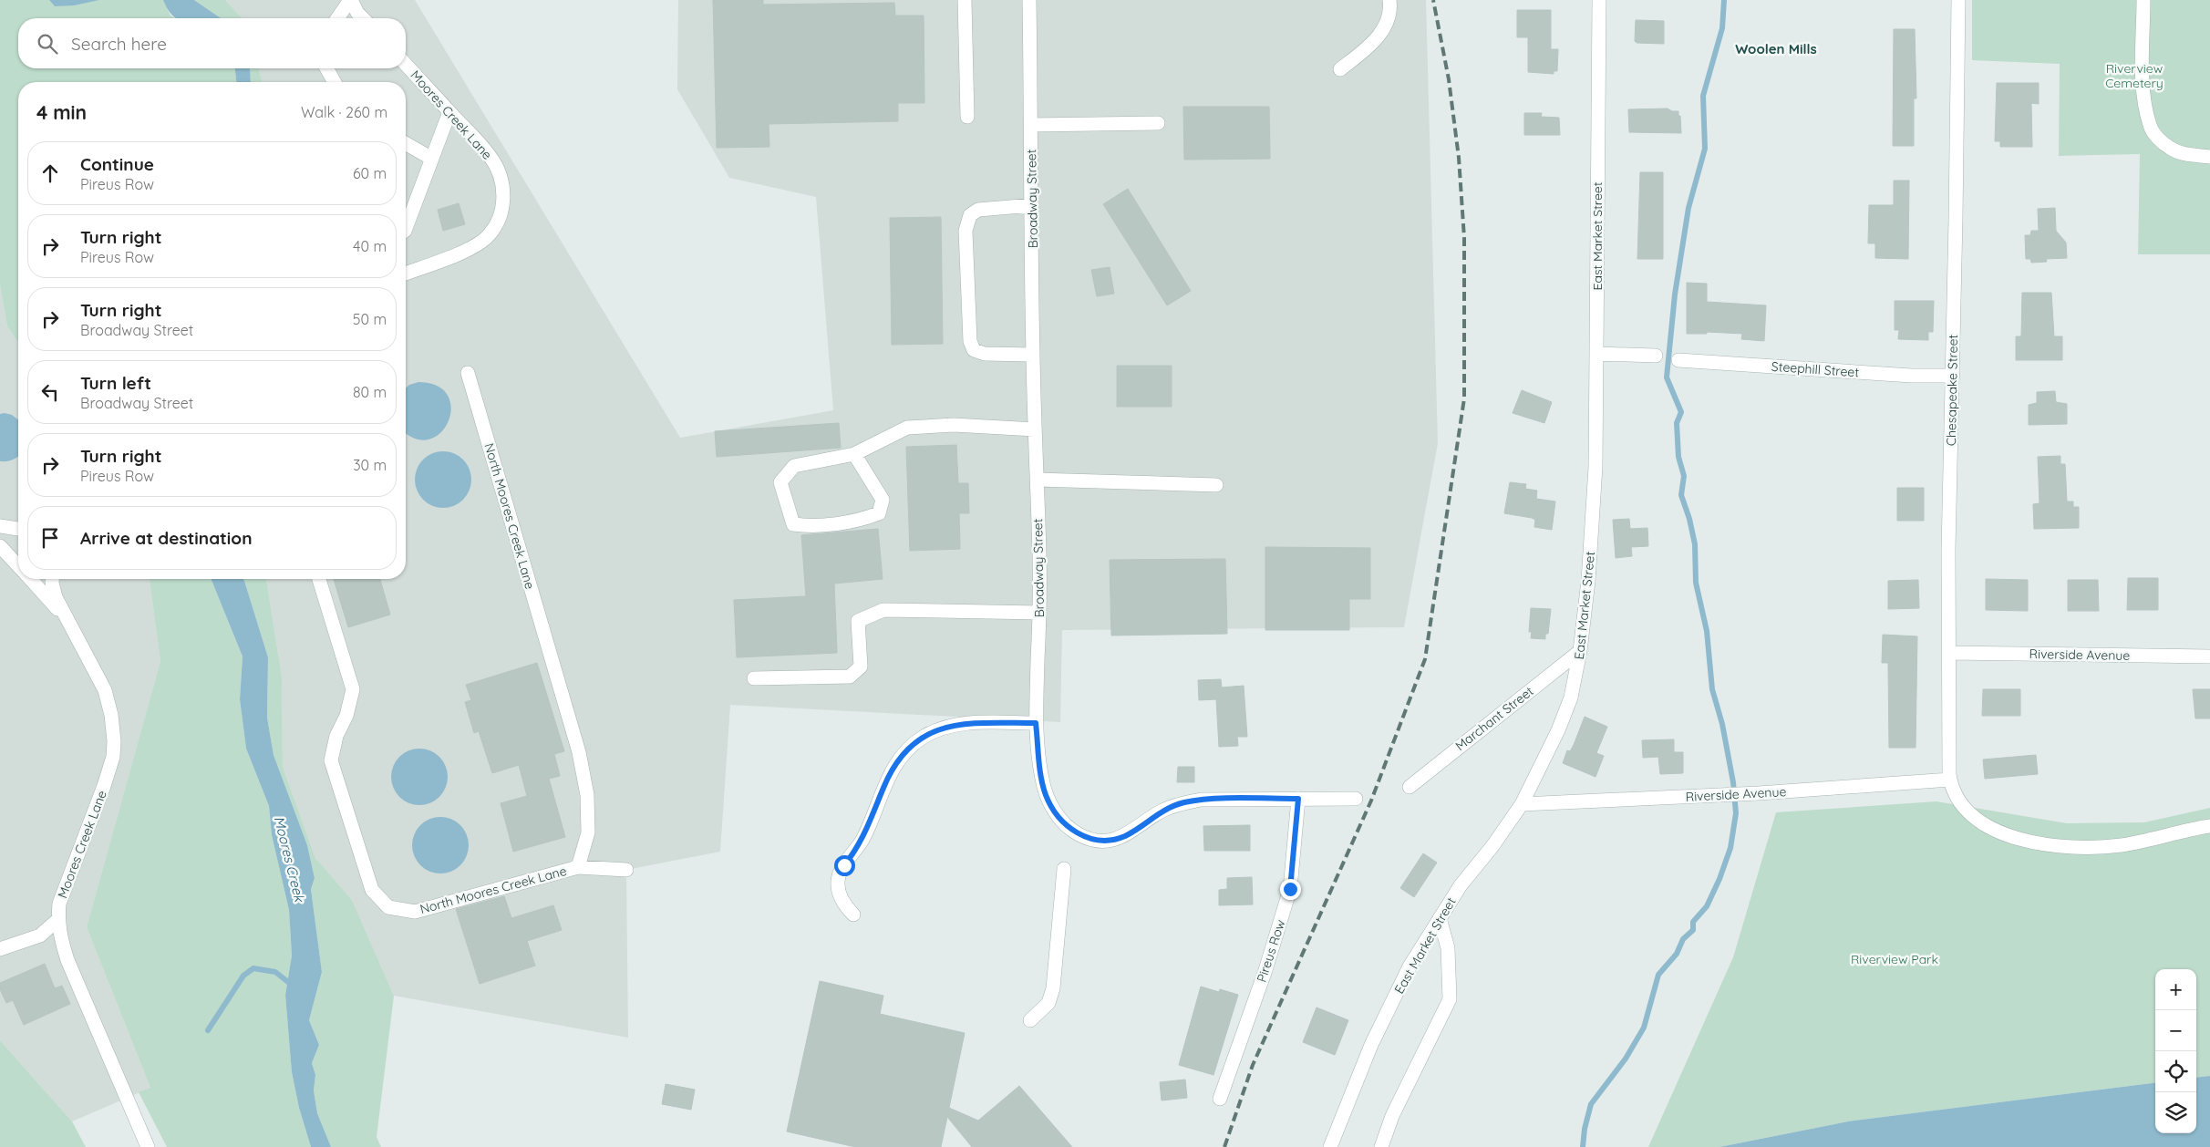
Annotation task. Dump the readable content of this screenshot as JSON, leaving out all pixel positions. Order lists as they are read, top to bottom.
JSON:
{
  "streets": {
    "street": [
      "Moores Creek Lane",
      "Broadway Street",
      "East Market Street",
      "Steephill Street",
      "Chesapeake Street",
      "North Moores Creek Lane",
      "Riverside Avenue",
      "Marchant Street",
      "Pireus Row"
    ]
  },
  "crossings": [
    ["Broadway Street", "Pireus Row"],
    ["East Market Street", "Riverside Avenue"],
    ["East Market Street", "Marchant Street"],
    ["Steephill Street", "Chesapeake Street"],
    ["Chesapeake Street", "Riverside Avenue"]
  ],
  "districts": ["Woolen Mills"],
  "water": ["Moores Creek"],
  "parks": ["Riverview Cemetery", "Riverview Park"],
  "page": {
    "search": "Search here",
    "heading": ["4 min", "Walk · 260 m"],
    "list": [
      ["Continue", "Pireus Row", "60 m"],
      ["Turn right", "Pireus Row", "40 m"],
      ["Turn right", "Broadway Street", "50 m"],
      ["Turn left", "Broadway Street", "80 m"],
      ["Turn right", "Pireus Row", "30 m"],
      "Arrive at destination"
    ],
    "map_buttons": ["+", "−"]
  }
}
